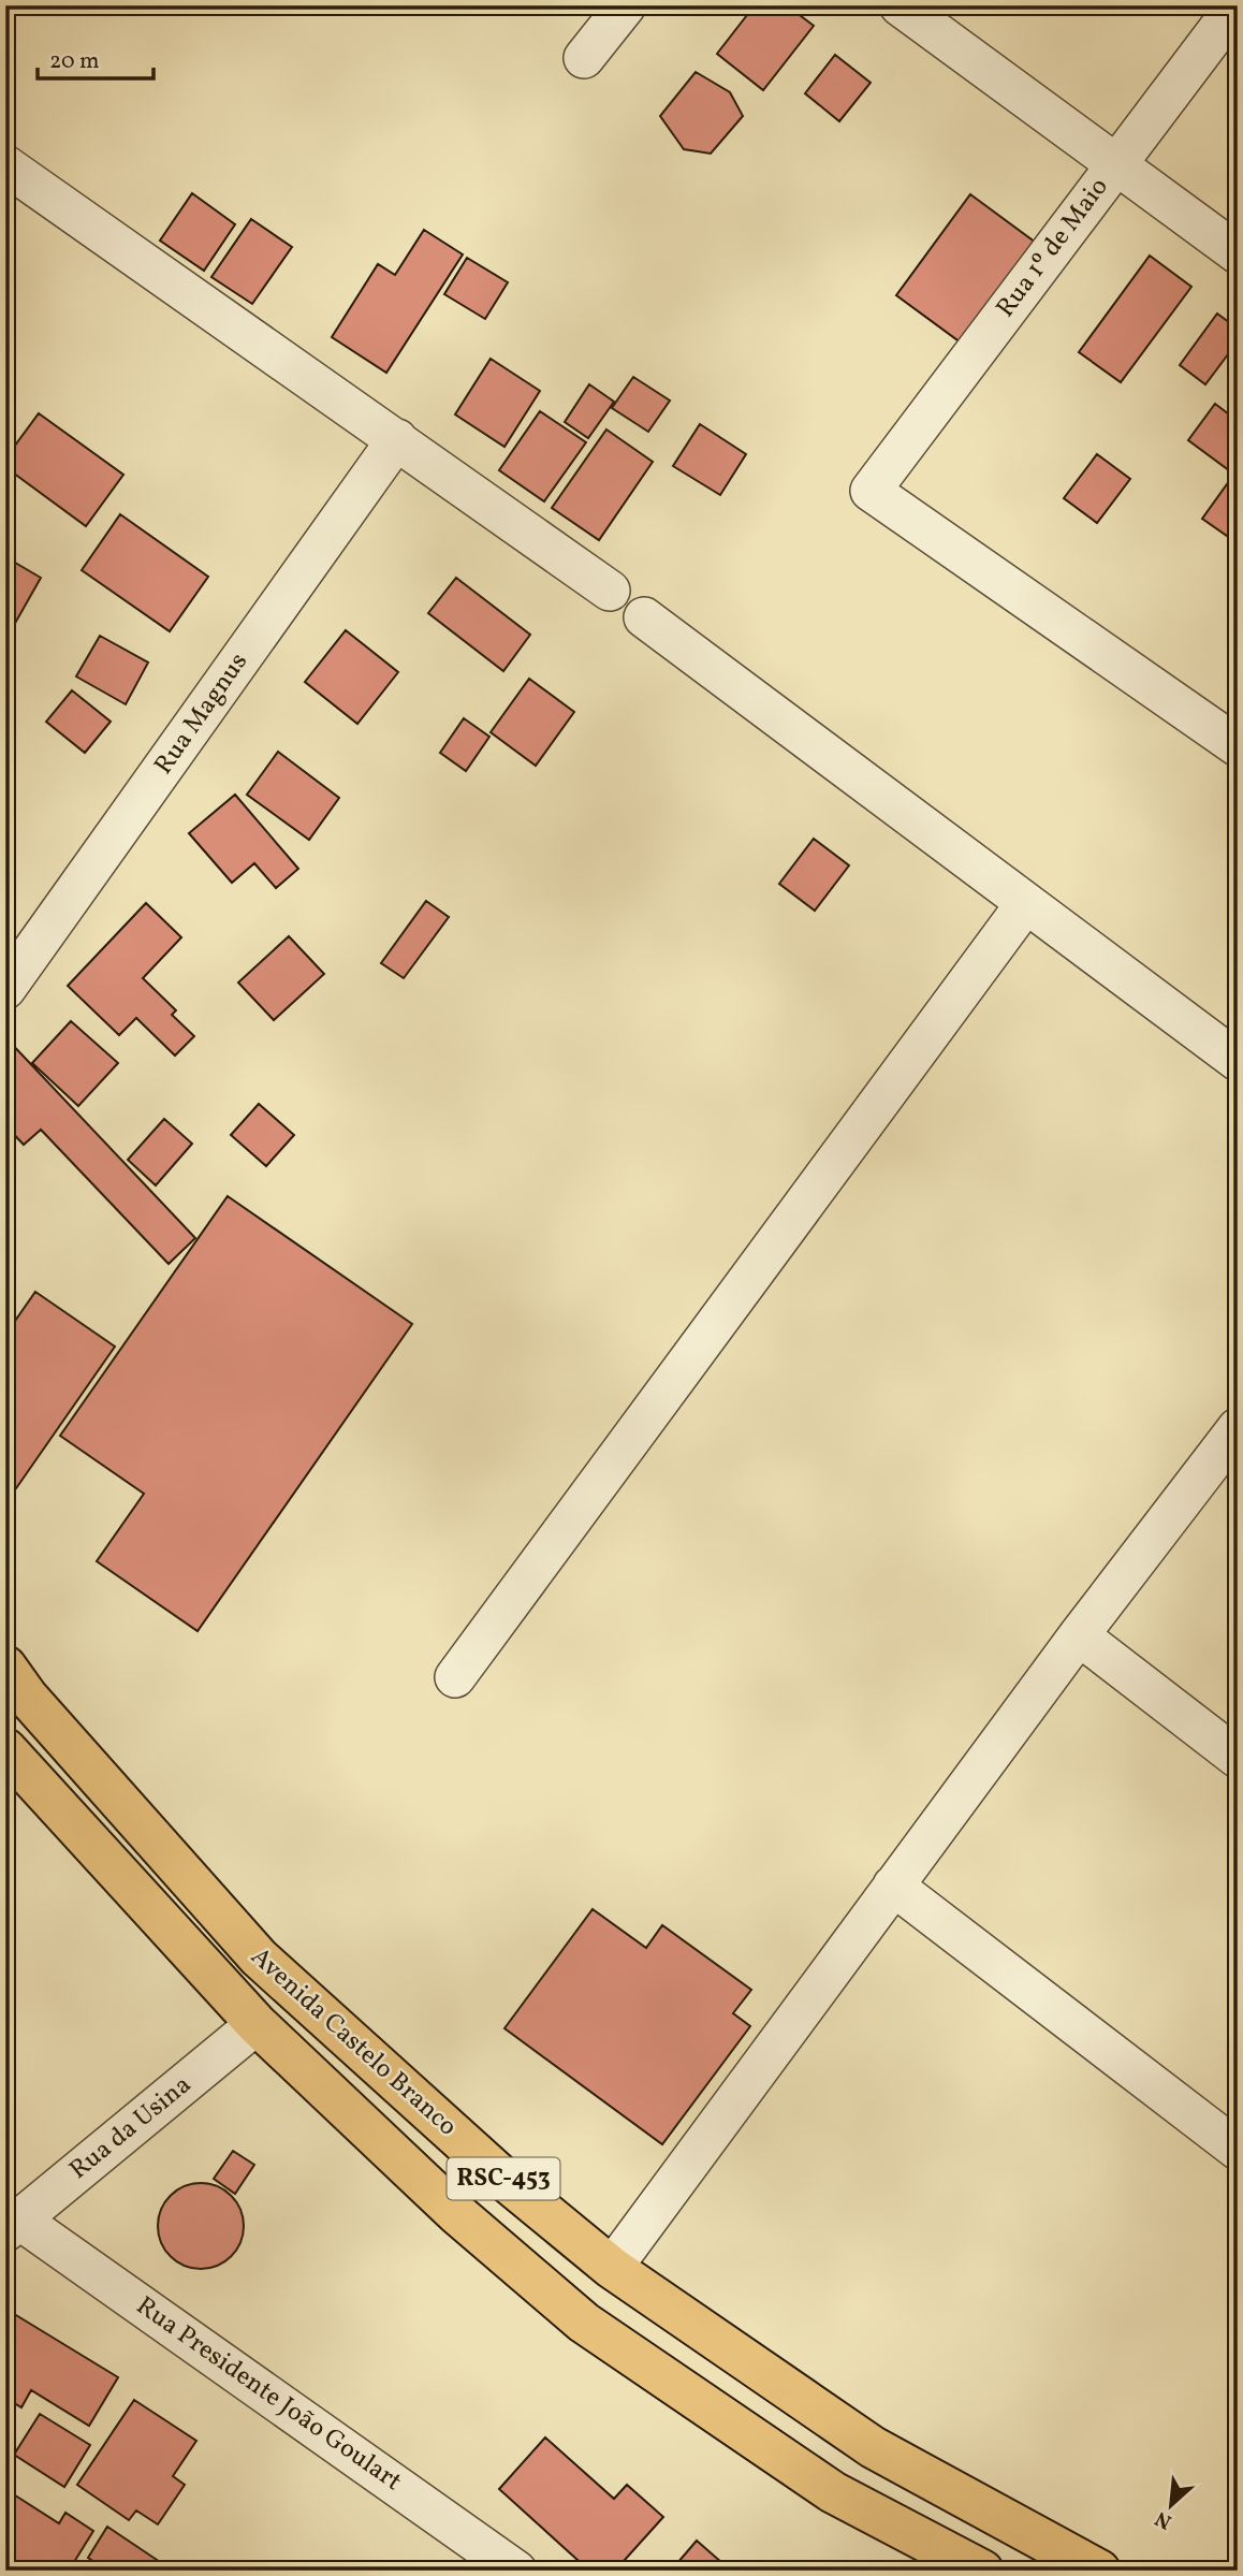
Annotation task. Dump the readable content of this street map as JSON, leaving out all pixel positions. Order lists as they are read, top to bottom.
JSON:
{
  "streets": {
    "main road": ["Avenida Castelo Branco", "RSC-453"],
    "street": [
      "Rua 1º de Maio",
      "Rua Magnus",
      "Rua da Usina",
      "Rua Presidente João Goulart"
    ]
  },
  "crossings": [
    ["Avenida Castelo Branco", "Rua da Usina"],
    ["Rua da Usina", "Rua Presidente João Goulart"]
  ],
  "scale_bar": "20 m",
  "north": "bottom left"
}
